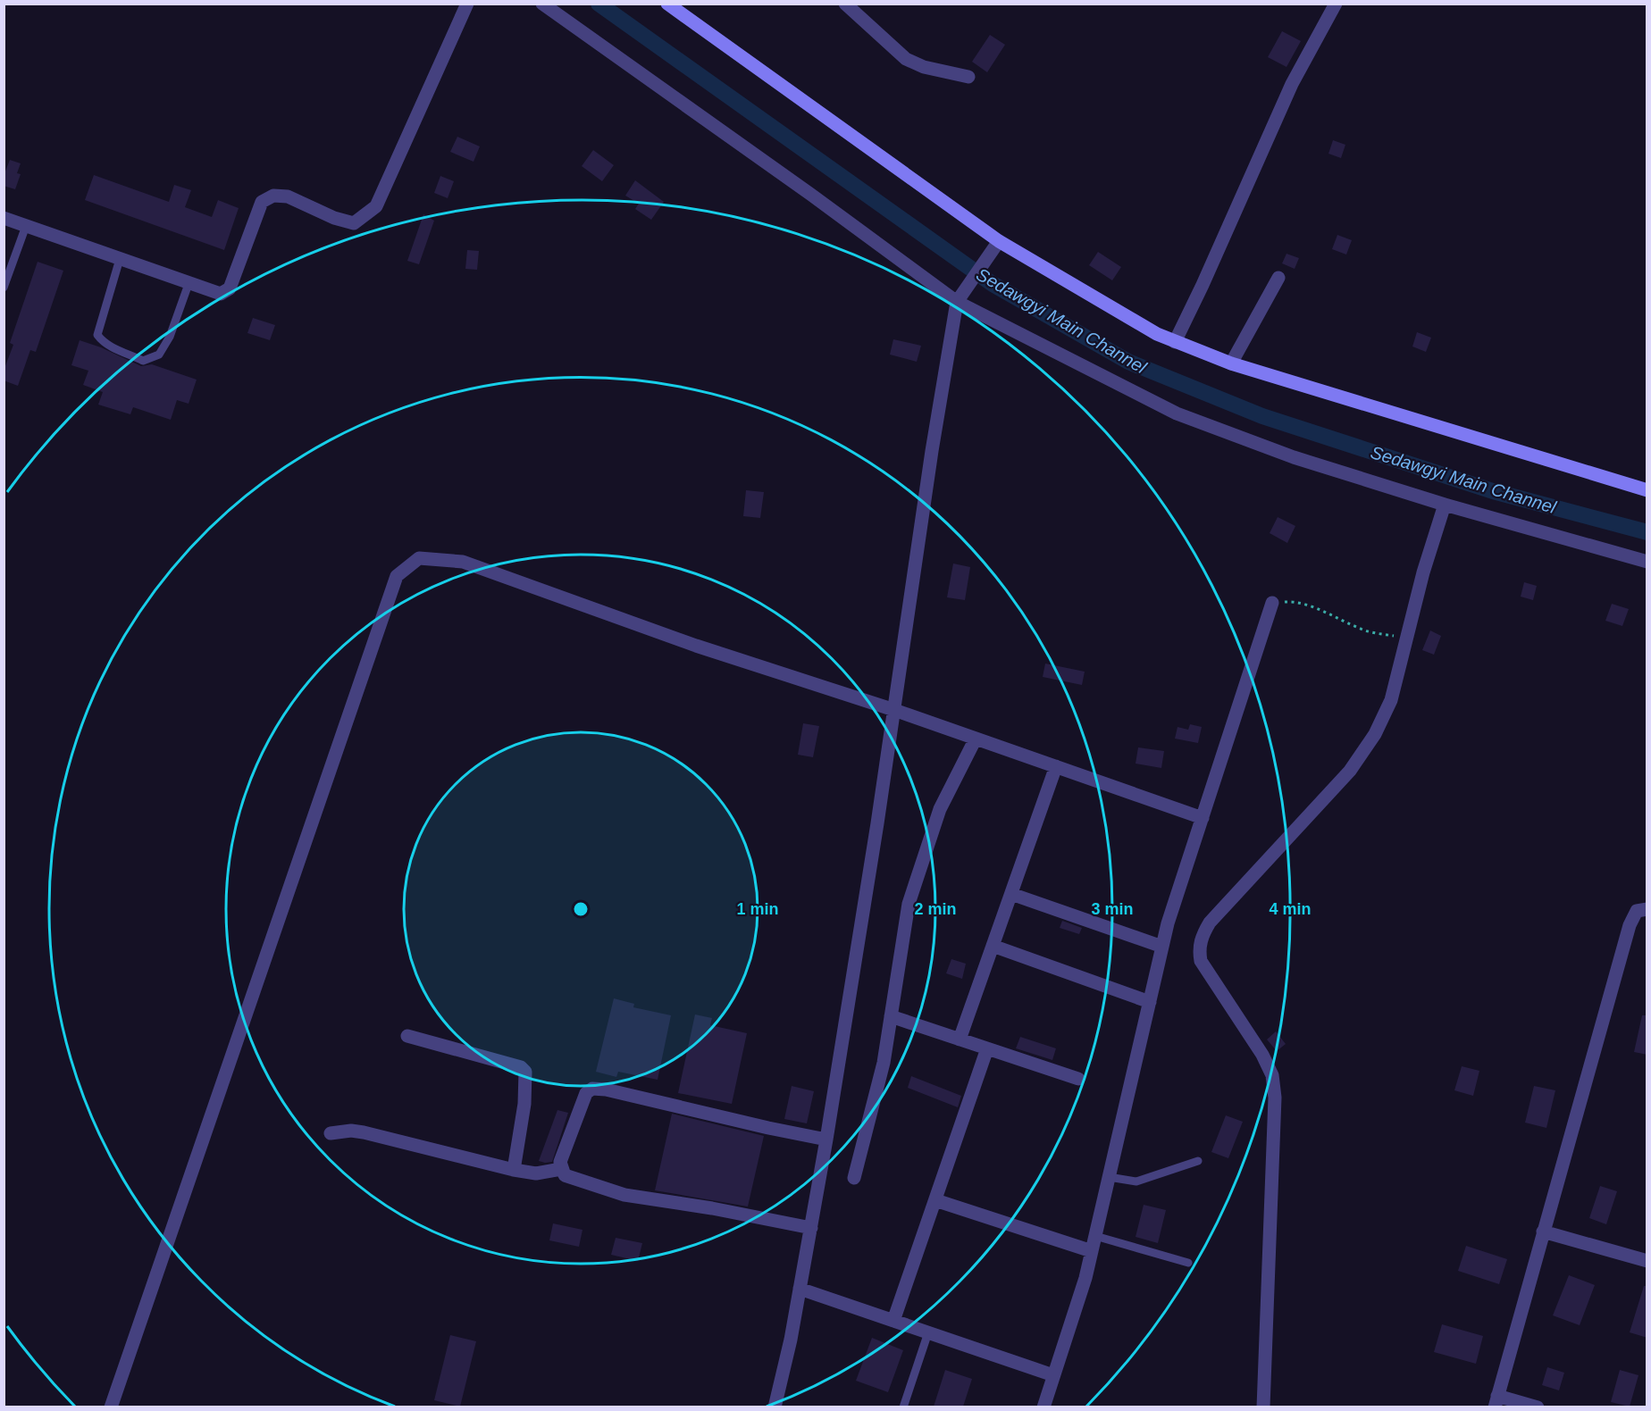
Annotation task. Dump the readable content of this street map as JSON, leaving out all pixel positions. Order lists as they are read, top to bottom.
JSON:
{
  "water": ["Sedawgyi Main Channel"],
  "rings": [
    "1 min",
    "2 min",
    "3 min",
    "4 min"
  ]
}
